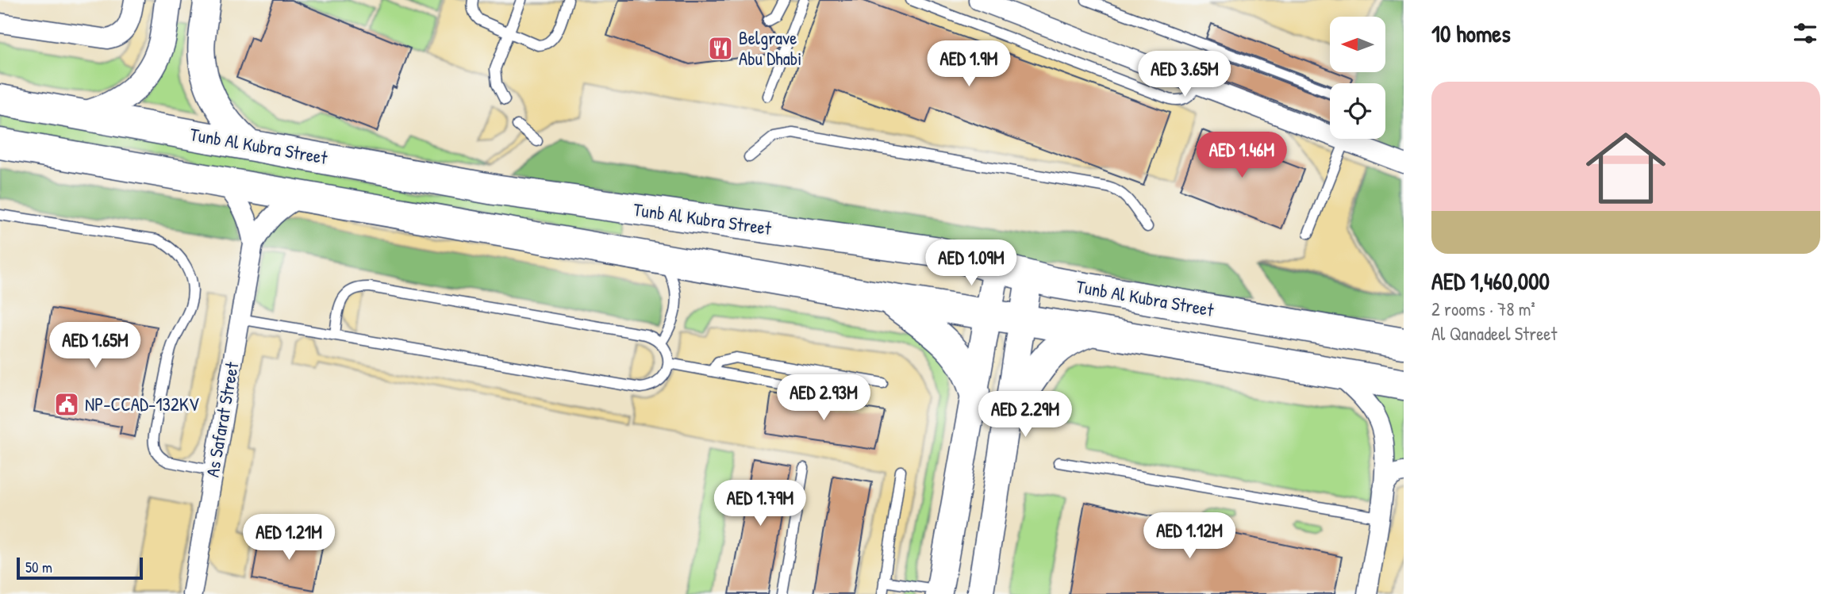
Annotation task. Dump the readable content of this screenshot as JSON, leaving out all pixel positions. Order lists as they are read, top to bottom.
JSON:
{
  "streets": {
    "main road": ["Tunb Al Kubra Street"],
    "street": ["As Safarat Street"]
  },
  "places": {
    "restaurant": ["Belgrave Abu Dhabi"],
    "public building": ["NP-CCAD-132KV"]
  },
  "scale_bar": "50 m",
  "north": "left",
  "page": {
    "heading": "10 homes",
    "price": [
      "AED 1.9M",
      "AED 3.65M",
      "AED 1.46M",
      "AED 1.09M",
      "AED 1.65M",
      "AED 2.93M",
      "AED 2.29M",
      "AED 1.79M",
      "AED 1.12M",
      "AED 1.21M"
    ],
    "list": [
      {
        "name": "AED 1,460,000",
        "note": "2 rooms · 78 m² · Al Qanadeel Street"
      }
    ],
    "scale": "50 m"
  }
}
